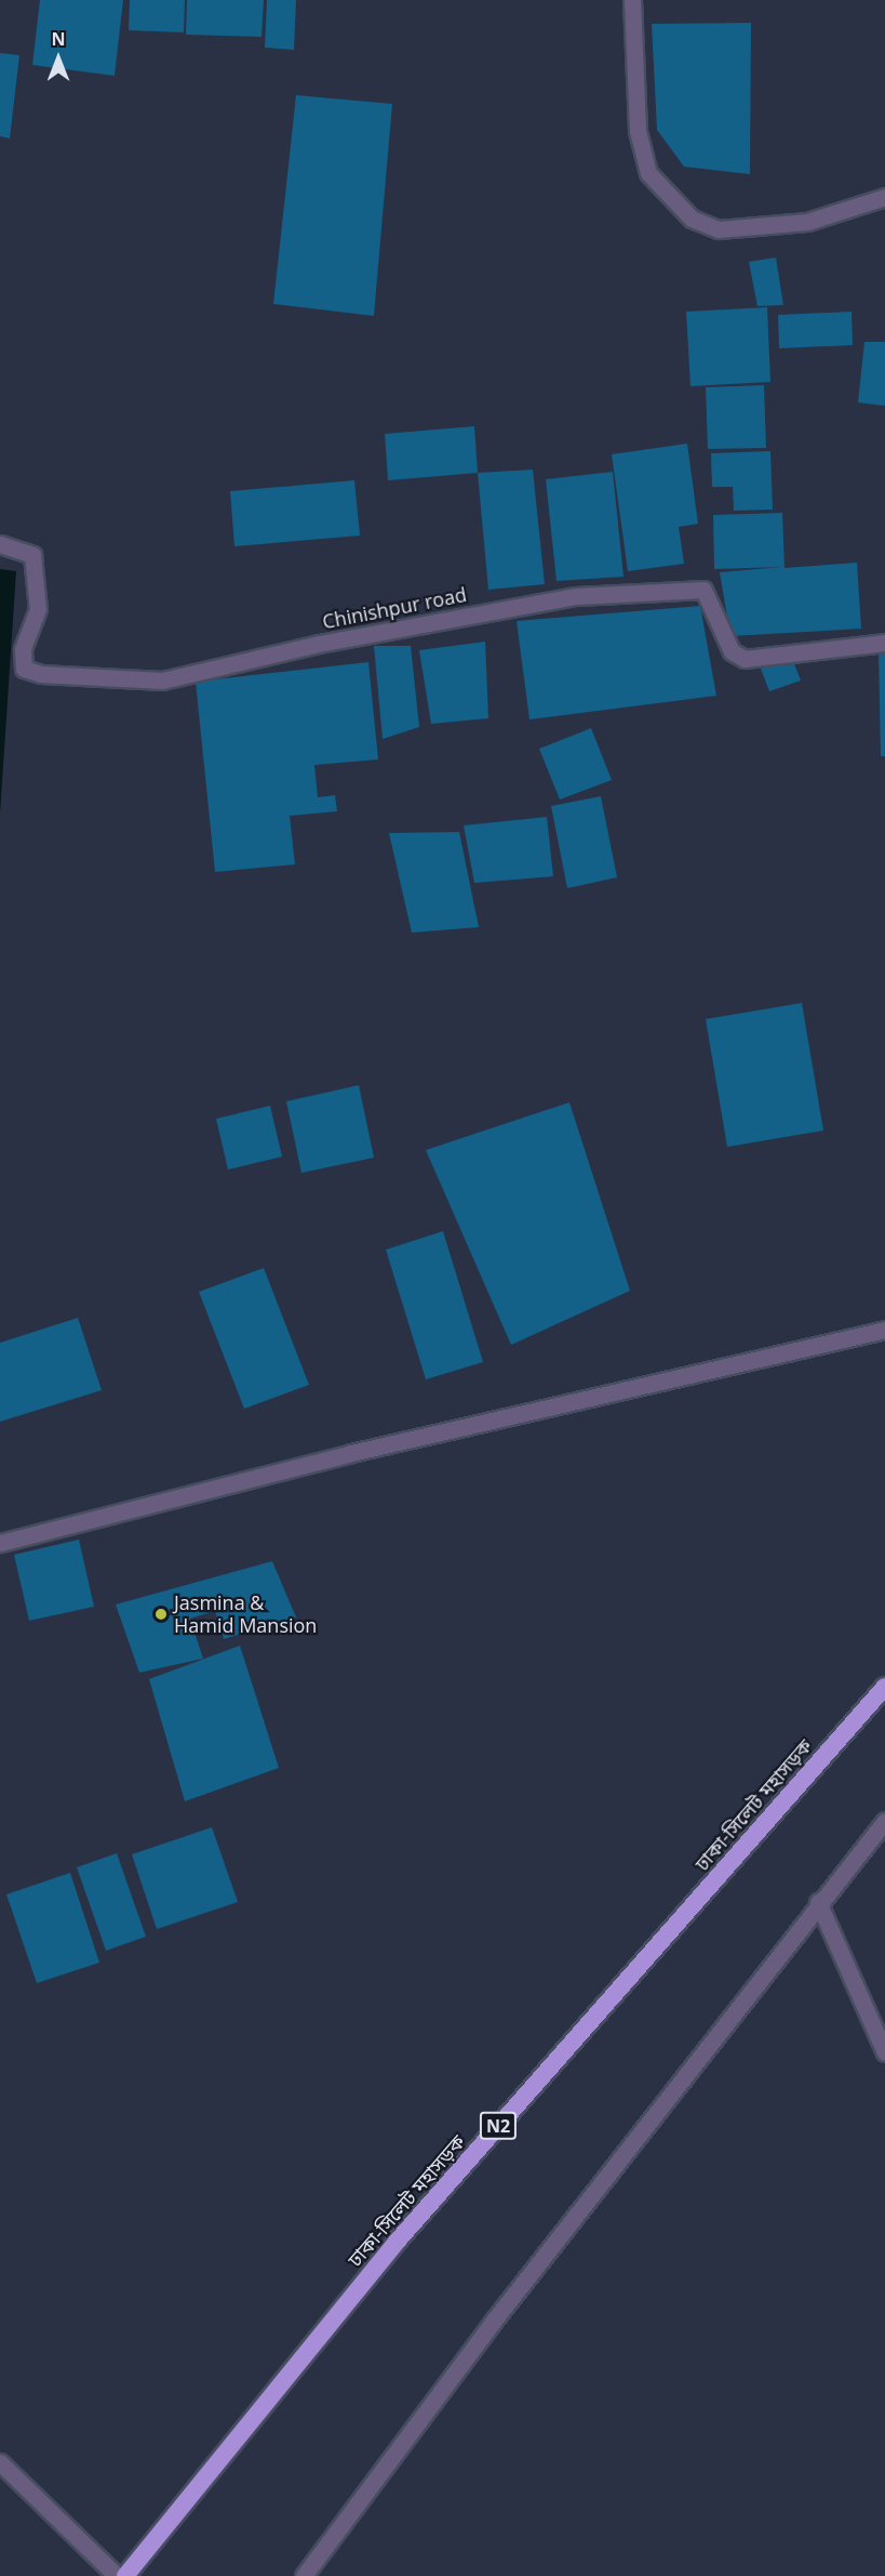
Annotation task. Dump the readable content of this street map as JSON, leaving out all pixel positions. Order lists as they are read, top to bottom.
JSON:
{
  "streets": {
    "highway": ["ঢাকা-সিলেট মহাসড়ক", "N2"],
    "street": ["Chinishpur road"]
  },
  "places": ["Jasmina & Hamid Mansion"],
  "north": "top"
}
